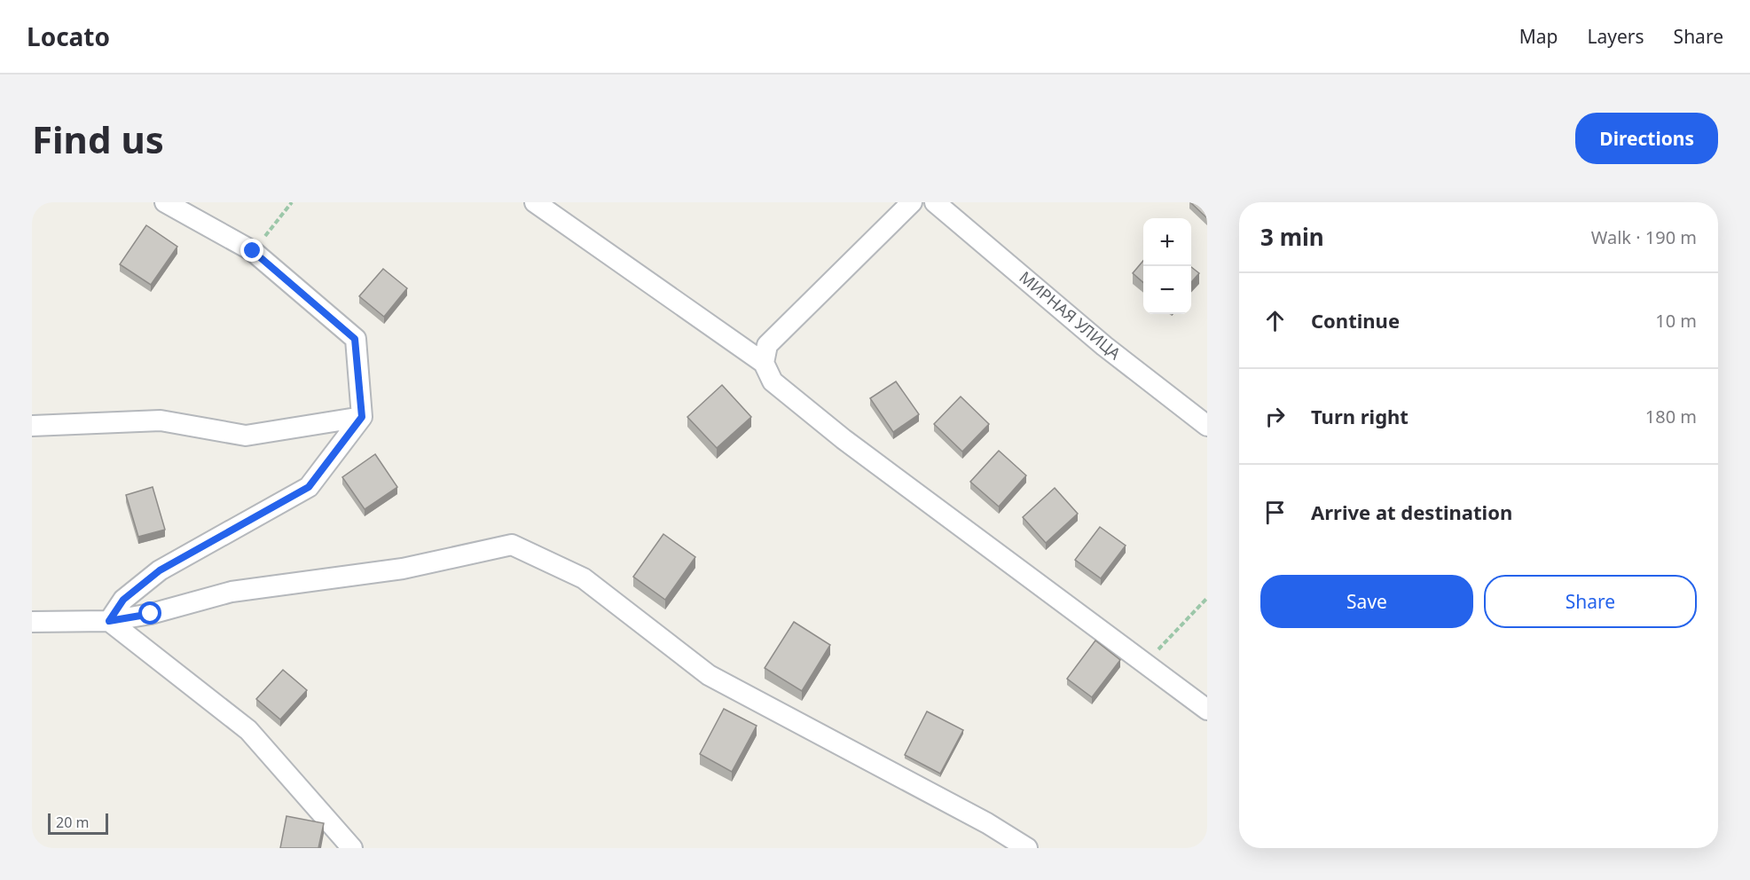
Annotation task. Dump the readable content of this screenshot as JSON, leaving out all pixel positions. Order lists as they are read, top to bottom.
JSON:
{
  "streets": {
    "street": ["МИРНАЯ УЛИЦА"]
  },
  "scale_bar": "20 m",
  "page": {
    "header": "Locato",
    "nav": ["Map", "Layers", "Share"],
    "buttons": [
      "Directions",
      ["Save", "Share"]
    ],
    "title": "Find us",
    "heading": ["3 min", "Walk · 190 m"],
    "map_buttons": ["+", "−"],
    "list": [
      ["Continue", "10 m"],
      ["Turn right", "180 m"],
      "Arrive at destination"
    ],
    "scale": "20 m"
  }
}
